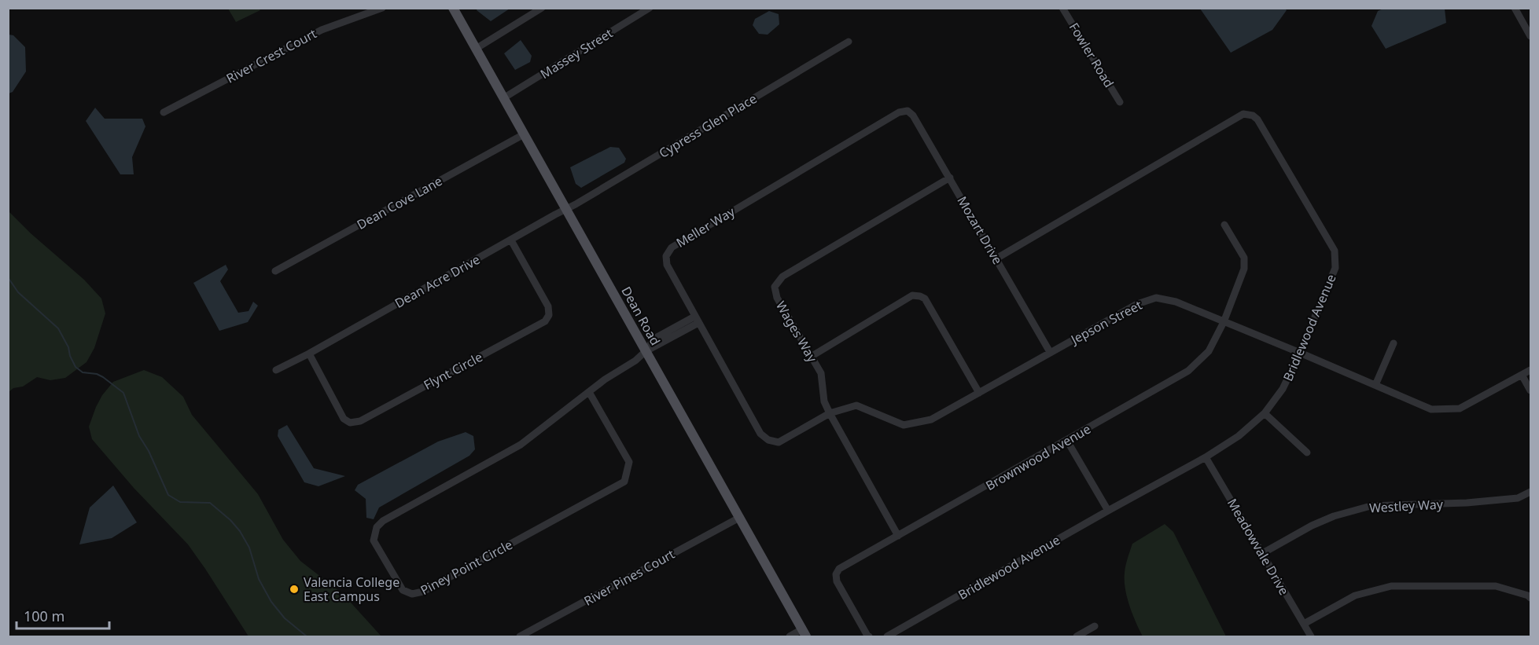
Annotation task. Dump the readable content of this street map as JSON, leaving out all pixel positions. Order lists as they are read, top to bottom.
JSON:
{
  "streets": {
    "main road": ["Dean Road"],
    "street": [
      "Massey Street",
      "Fowler Road",
      "River Crest Court",
      "Cypress Glen Place",
      "Dean Cove Lane",
      "Meller Way",
      "Mozart Drive",
      "Dean Acre Drive",
      "Jepson Street",
      "Bridlewood Avenue",
      "Wages Way",
      "Flynt Circle",
      "Brownwood Avenue",
      "Westley Way",
      "Meadowvale Drive",
      "Piney Point Circle",
      "River Pines Court"
    ]
  },
  "crossings": [
    ["Massey Street", "Dean Road"],
    ["Cypress Glen Place", "Dean Acre Drive"],
    ["Cypress Glen Place", "Dean Road"],
    ["Dean Cove Lane", "Dean Road"],
    ["Meller Way", "Mozart Drive"],
    ["Meller Way", "Jepson Street"],
    ["Meller Way", "Piney Point Circle"],
    ["Mozart Drive", "Jepson Street"],
    ["Mozart Drive", "Bridlewood Avenue"],
    ["Mozart Drive", "Wages Way"],
    ["Dean Acre Drive", "Dean Road"],
    ["Dean Acre Drive", "Flynt Circle"],
    ["Dean Road", "Piney Point Circle"],
    ["Dean Road", "River Pines Court"],
    ["Jepson Street", "Bridlewood Avenue"],
    ["Jepson Street", "Wages Way"],
    ["Jepson Street", "Brownwood Avenue"],
    ["Bridlewood Avenue", "Meadowvale Drive"],
    ["Wages Way", "Brownwood Avenue"],
    ["Westley Way", "Meadowvale Drive"]
  ],
  "places": ["Valencia College East Campus"],
  "scale_bar": "100 m"
}
